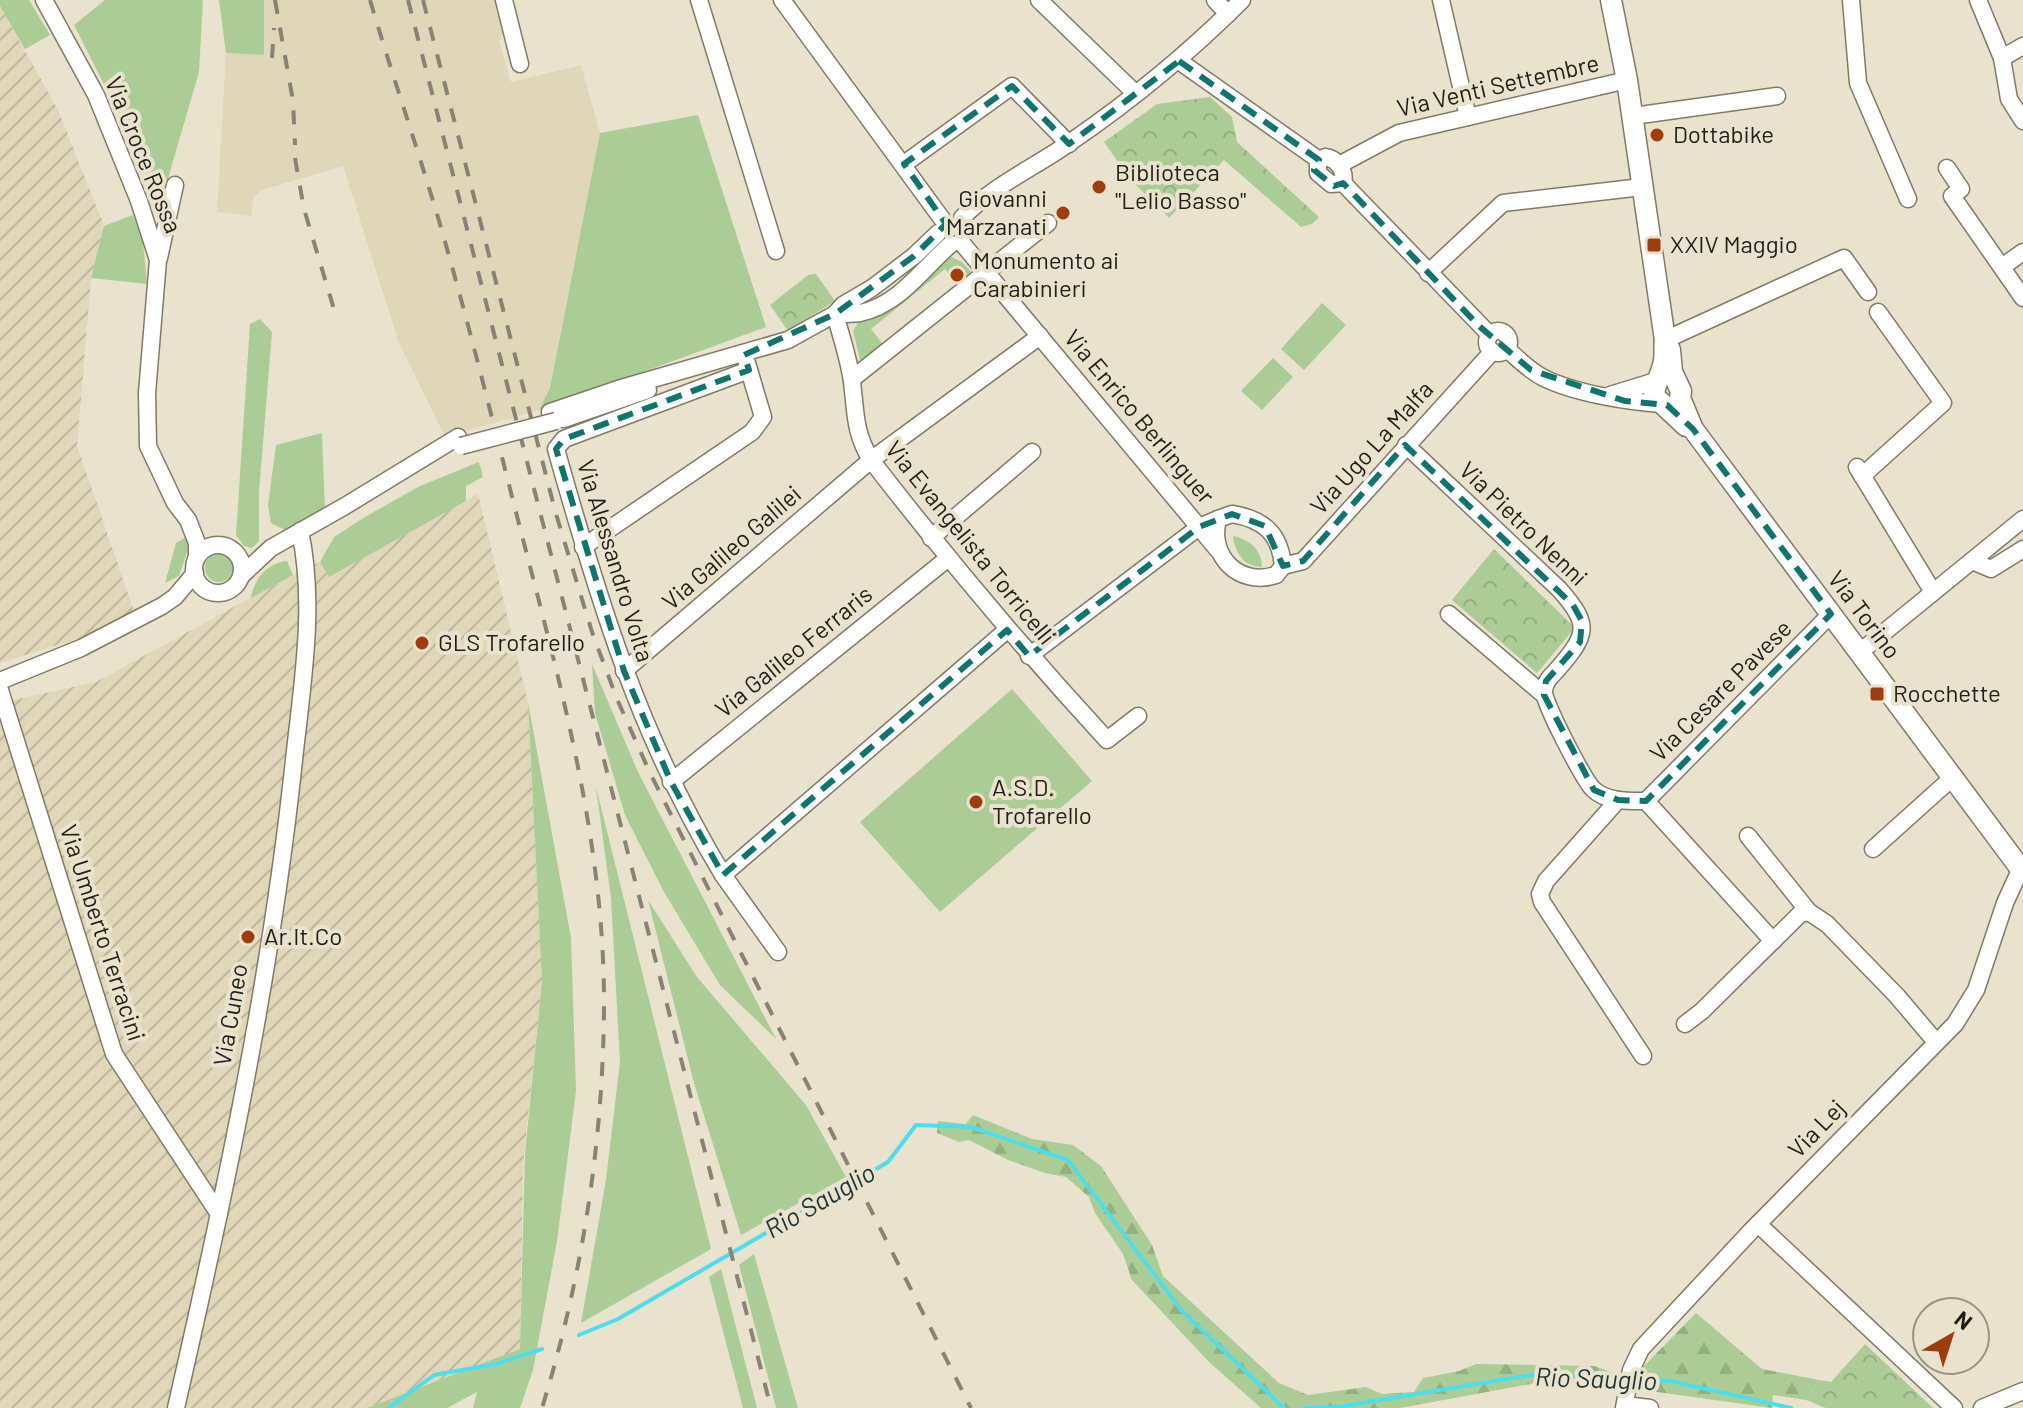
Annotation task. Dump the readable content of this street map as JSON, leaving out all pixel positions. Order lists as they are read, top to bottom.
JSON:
{
  "streets": {
    "main road": ["Via Torino"],
    "street": [
      "Via Venti Settembre",
      "Via Croce Rossa",
      "Via Enrico Berlinguer",
      "Via Ugo La Malfa",
      "Via Pietro Nenni",
      "Via Evangelista Torricelli",
      "Via Galileo Galilei",
      "Via Alessandro Volta",
      "Via Galileo Ferraris",
      "Via Cesare Pavese",
      "Via Umberto Terracini",
      "Via Cuneo",
      "Via Lej"
    ]
  },
  "crossings": [
    ["Via Venti Settembre", "Via Torino"],
    ["Via Enrico Berlinguer", "Via Ugo La Malfa"],
    ["Via Enrico Berlinguer", "Via Galileo Galilei"],
    ["Via Ugo La Malfa", "Via Pietro Nenni"],
    ["Via Evangelista Torricelli", "Via Galileo Galilei"],
    ["Via Evangelista Torricelli", "Via Galileo Ferraris"],
    ["Via Galileo Galilei", "Via Alessandro Volta"],
    ["Via Alessandro Volta", "Via Galileo Ferraris"],
    ["Via Torino", "Via Cesare Pavese"],
    ["Via Torino", "Via Lej"],
    ["Via Umberto Terracini", "Via Cuneo"]
  ],
  "water": ["Rio Sauglio"],
  "places": {
    "other": [
      "Dottabike",
      "Biblioteca \"Lelio Basso\"",
      "Giovanni Marzanati",
      "Monumento ai Carabinieri",
      "GLS Trofarello",
      "A.S.D. Trofarello",
      "Ar.It.Co"
    ],
    "transit": ["XXIV Maggio", "Rocchette"]
  },
  "north": "top right"
}
